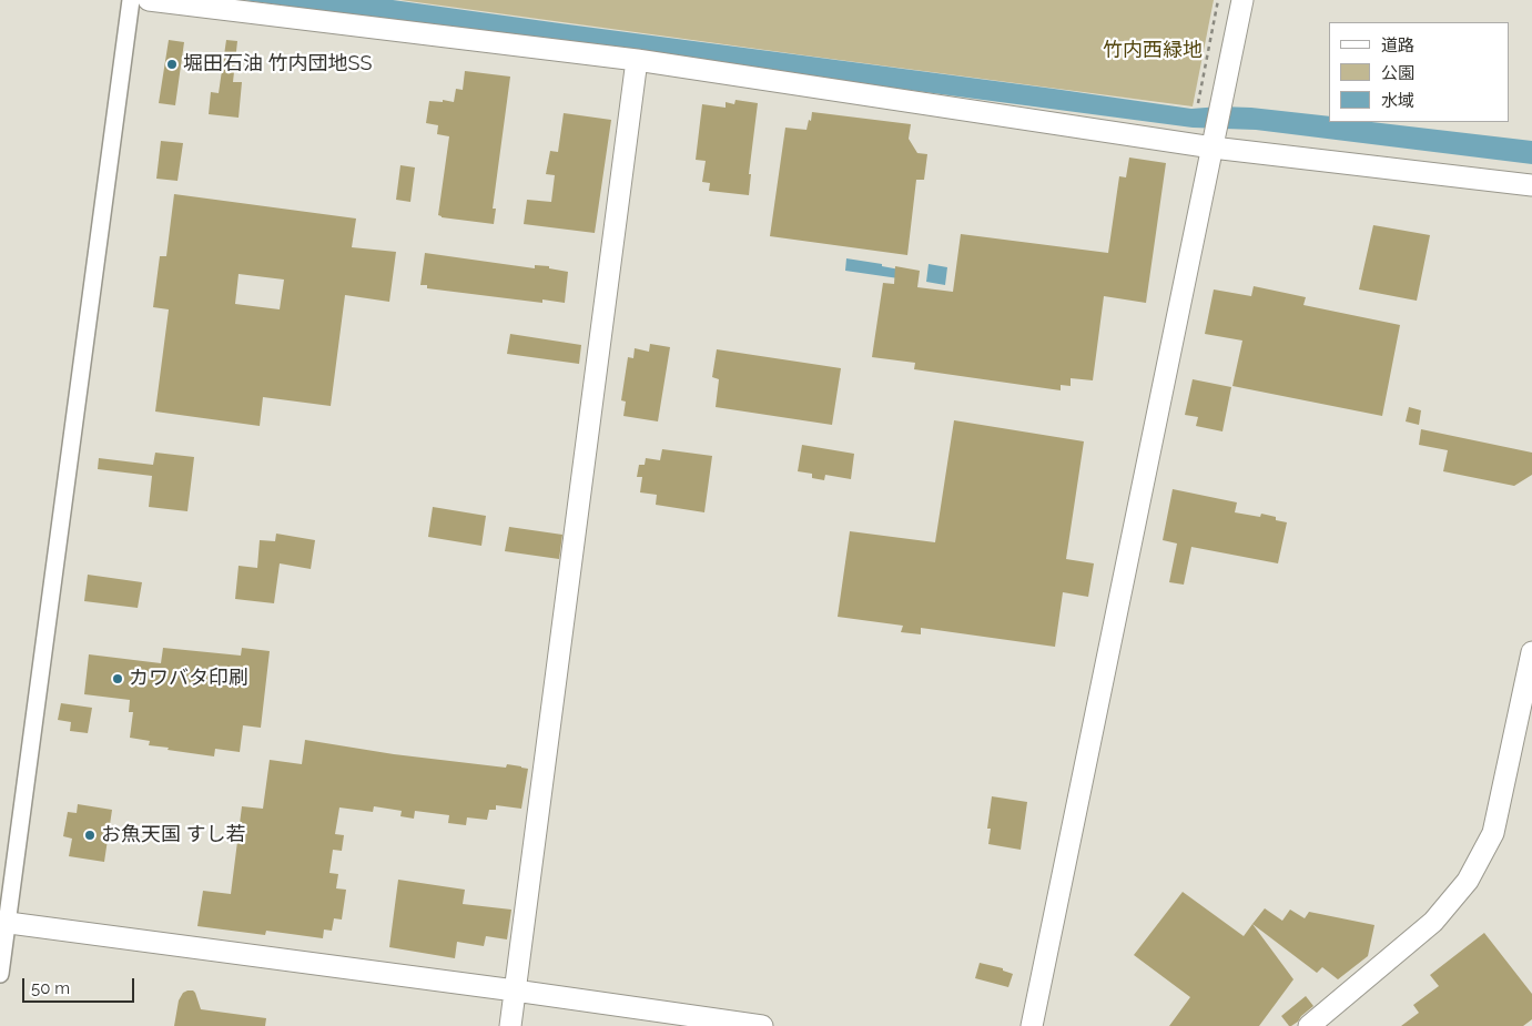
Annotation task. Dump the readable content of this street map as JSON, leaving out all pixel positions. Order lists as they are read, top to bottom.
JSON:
{
  "parks": ["竹内西緑地"],
  "places": ["堀田石油 竹内団地SS", "カワバタ印刷", "お魚天国 すし若"],
  "legend": ["道路", "公園", "水域"],
  "scale_bar": "50 m"
}
